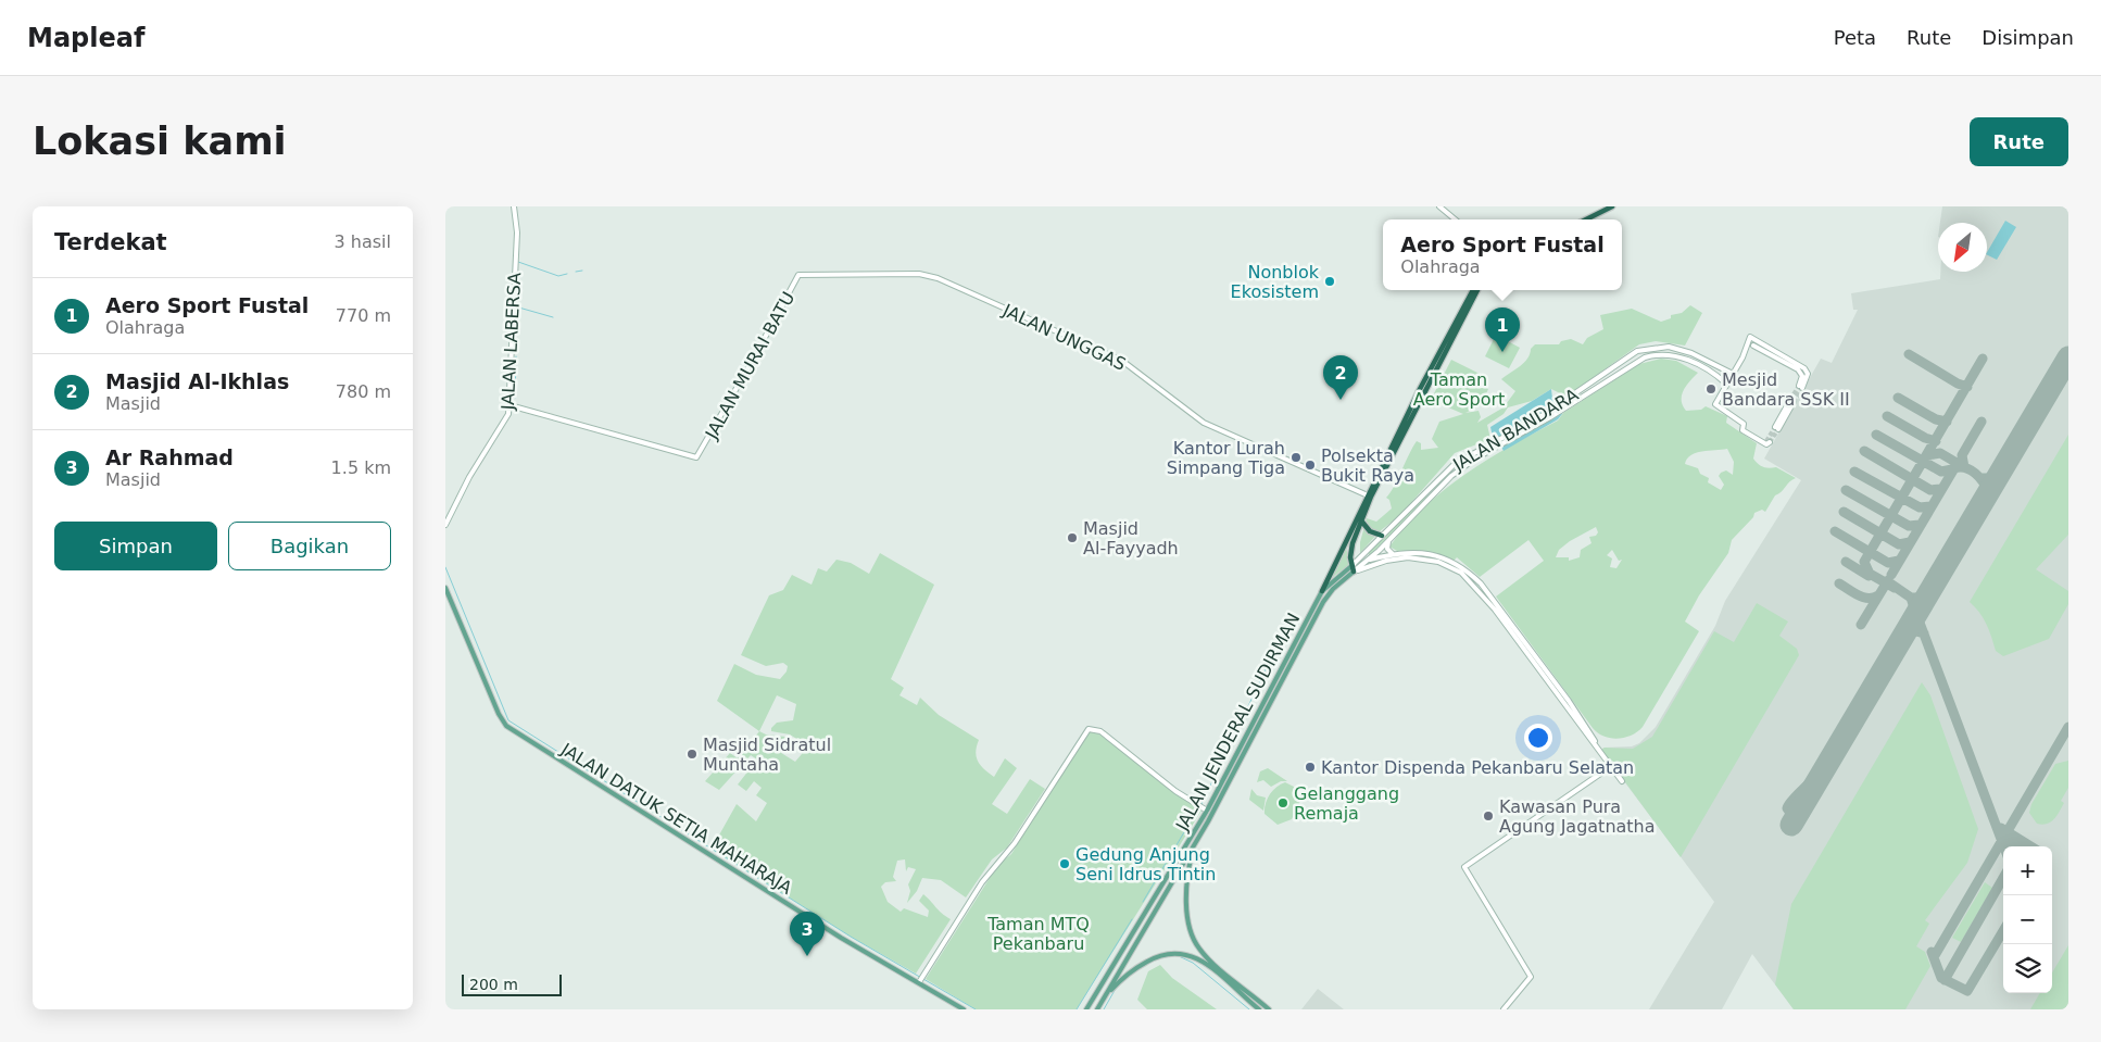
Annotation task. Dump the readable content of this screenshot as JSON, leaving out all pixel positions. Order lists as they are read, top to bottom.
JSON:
{
  "streets": {
    "main road": ["JALAN JENDERAL SUDIRMAN", "JALAN DATUK SETIA MAHARAJA"],
    "street": [
      "JALAN UNGGAS",
      "JALAN LABERSA",
      "JALAN MURAI BATU",
      "JALAN BANDARA"
    ]
  },
  "crossings": [
    ["JALAN UNGGAS", "JALAN MURAI BATU"],
    ["JALAN LABERSA", "JALAN MURAI BATU"],
    ["JALAN BANDARA", "JALAN JENDERAL SUDIRMAN"]
  ],
  "parks": ["Taman Aero Sport", "Taman MTQ Pekanbaru"],
  "places": [
    "Nonblok Ekosistem",
    "Mesjid Bandara SSK II",
    "Kantor Lurah Simpang Tiga",
    "Polsekta Bukit Raya",
    "Masjid Al-Fayyadh",
    "Masjid Sidratul Muntaha",
    "Kantor Dispenda Pekanbaru Selatan",
    "Gelanggang Remaja",
    "Kawasan Pura Agung Jagatnatha",
    "Gedung Anjung Seni Idrus Tintin"
  ],
  "scale_bar": "200 m",
  "north": "bottom left",
  "page": {
    "header": "Mapleaf",
    "nav": ["Peta", "Rute", "Disimpan"],
    "buttons": [
      "Rute",
      ["Simpan", "Bagikan"]
    ],
    "title": "Lokasi kami",
    "heading": ["Terdekat", "3 hasil"],
    "popup": ["Aero Sport Fustal", "Olahraga"],
    "list": [
      {
        "mark": "1",
        "name": "Aero Sport Fustal",
        "note": "Olahraga",
        "value": "770 m"
      },
      {
        "mark": "2",
        "name": "Masjid Al-Ikhlas",
        "note": "Masjid",
        "value": "780 m"
      },
      {
        "mark": "3",
        "name": "Ar Rahmad",
        "note": "Masjid",
        "value": "1.5 km"
      }
    ],
    "pins": ["1", "2", "3"],
    "map_buttons": ["+", "−"],
    "scale": "200 m"
  }
}
